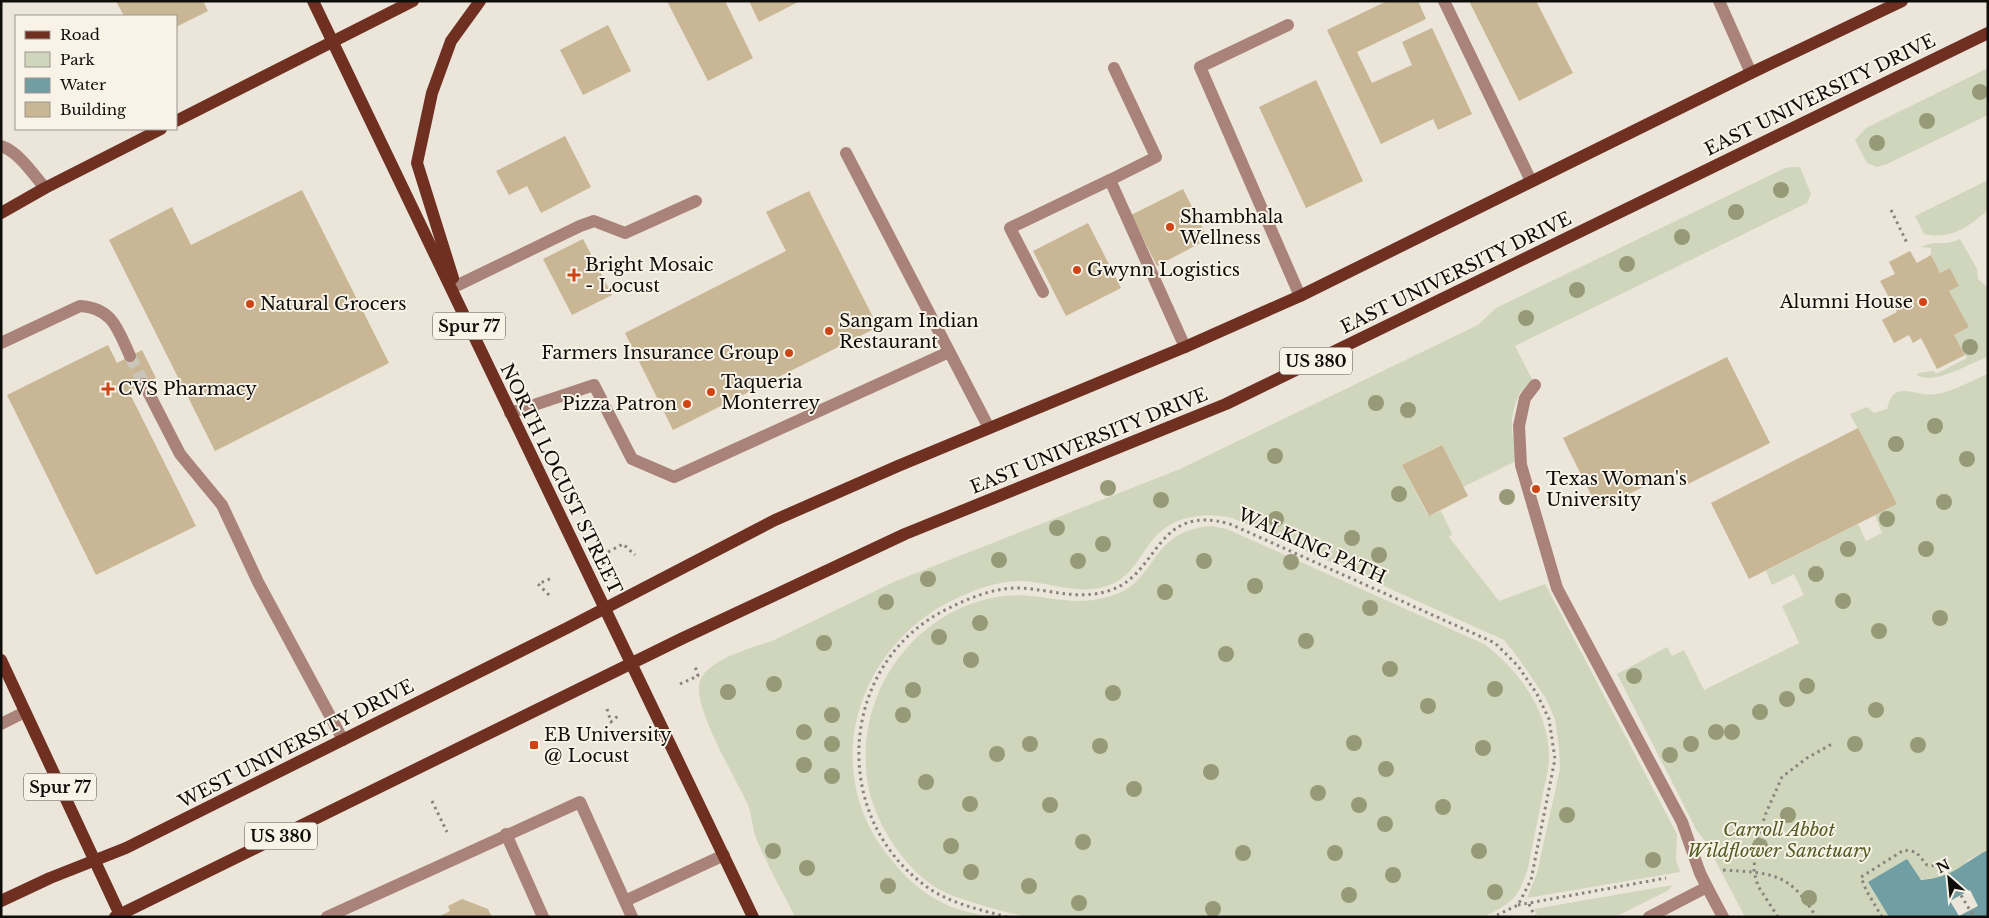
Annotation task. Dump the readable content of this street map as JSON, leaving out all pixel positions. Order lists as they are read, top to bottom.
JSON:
{
  "streets": {
    "main road": [
      "EAST UNIVERSITY DRIVE",
      "Spur 77",
      "US 380",
      "NORTH LOCUST STREET",
      "WEST UNIVERSITY DRIVE"
    ],
    "path": ["WALKING PATH"]
  },
  "crossings": [
    ["EAST UNIVERSITY DRIVE", "US 380"],
    ["EAST UNIVERSITY DRIVE", "NORTH LOCUST STREET"],
    ["Spur 77", "US 380"],
    ["Spur 77", "WEST UNIVERSITY DRIVE"],
    ["US 380", "NORTH LOCUST STREET"],
    ["NORTH LOCUST STREET", "WEST UNIVERSITY DRIVE"]
  ],
  "parks": ["Carroll Abbot Wildflower Sanctuary"],
  "places": {
    "other": [
      "Shambhala Wellness",
      "Gwynn Logistics",
      "Alumni House",
      "Natural Grocers",
      "Sangam Indian Restaurant",
      "Farmers Insurance Group",
      "Taqueria Monterrey",
      "Pizza Patron",
      "Texas Woman's University"
    ],
    "health": ["Bright Mosaic - Locust", "CVS Pharmacy"],
    "transit": ["EB University @ Locust"]
  },
  "legend": [
    "Road",
    "Park",
    "Water",
    "Building"
  ],
  "north": "top left"
}
